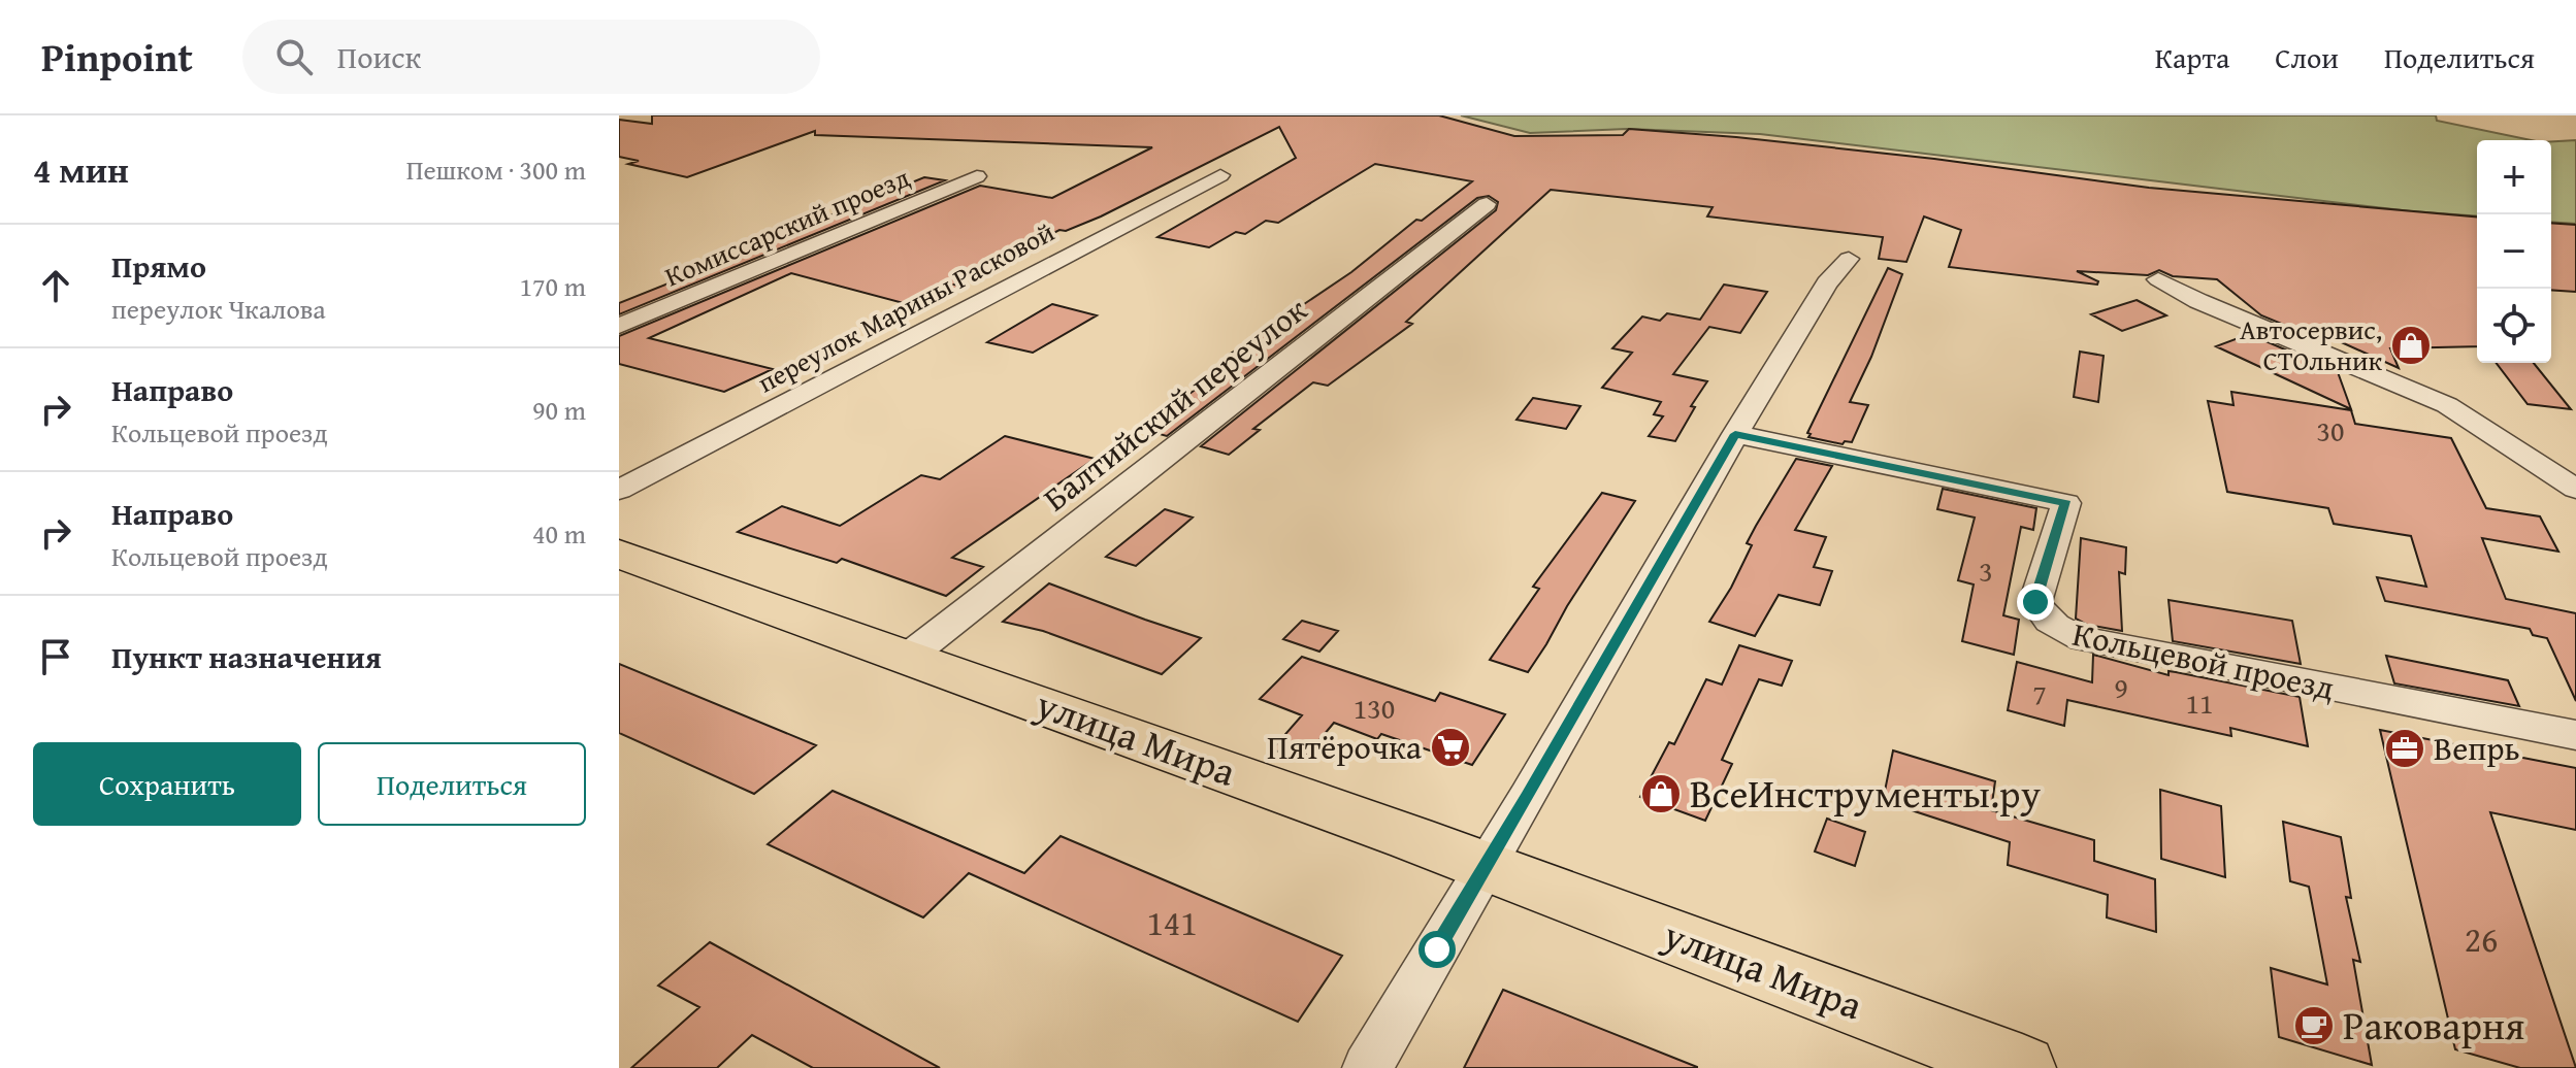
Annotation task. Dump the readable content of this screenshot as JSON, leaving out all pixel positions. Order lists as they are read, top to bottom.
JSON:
{
  "streets": {
    "main road": ["улица Мира"],
    "street": [
      "Комиссарский проезд",
      "переулок Марины Расковой",
      "Балтийский переулок",
      "Кольцевой проезд"
    ]
  },
  "crossings": [
    ["Балтийский переулок", "улица Мира"]
  ],
  "places": {
    "shop": ["Автосервис, СТОльник", "ВсеИнструменты.ру"],
    "supermarket": ["Пятёрочка"],
    "office": ["Вепрь"],
    "cafe": ["Раковарня"]
  },
  "house_numbers": [
    "30",
    "3",
    "9",
    "7",
    "11",
    "130",
    "141",
    "26"
  ],
  "page": {
    "header": "Pinpoint",
    "search": "Поиск",
    "nav": ["Карта", "Слои", "Поделиться"],
    "heading": ["4 мин", "Пешком · 300 m"],
    "map_buttons": ["+", "−"],
    "list": [
      ["Прямо", "переулок Чкалова", "170 m"],
      ["Направо", "Кольцевой проезд", "90 m"],
      ["Направо", "Кольцевой проезд", "40 m"],
      "Пункт назначения"
    ],
    "buttons": ["Сохранить", "Поделиться"]
  }
}
